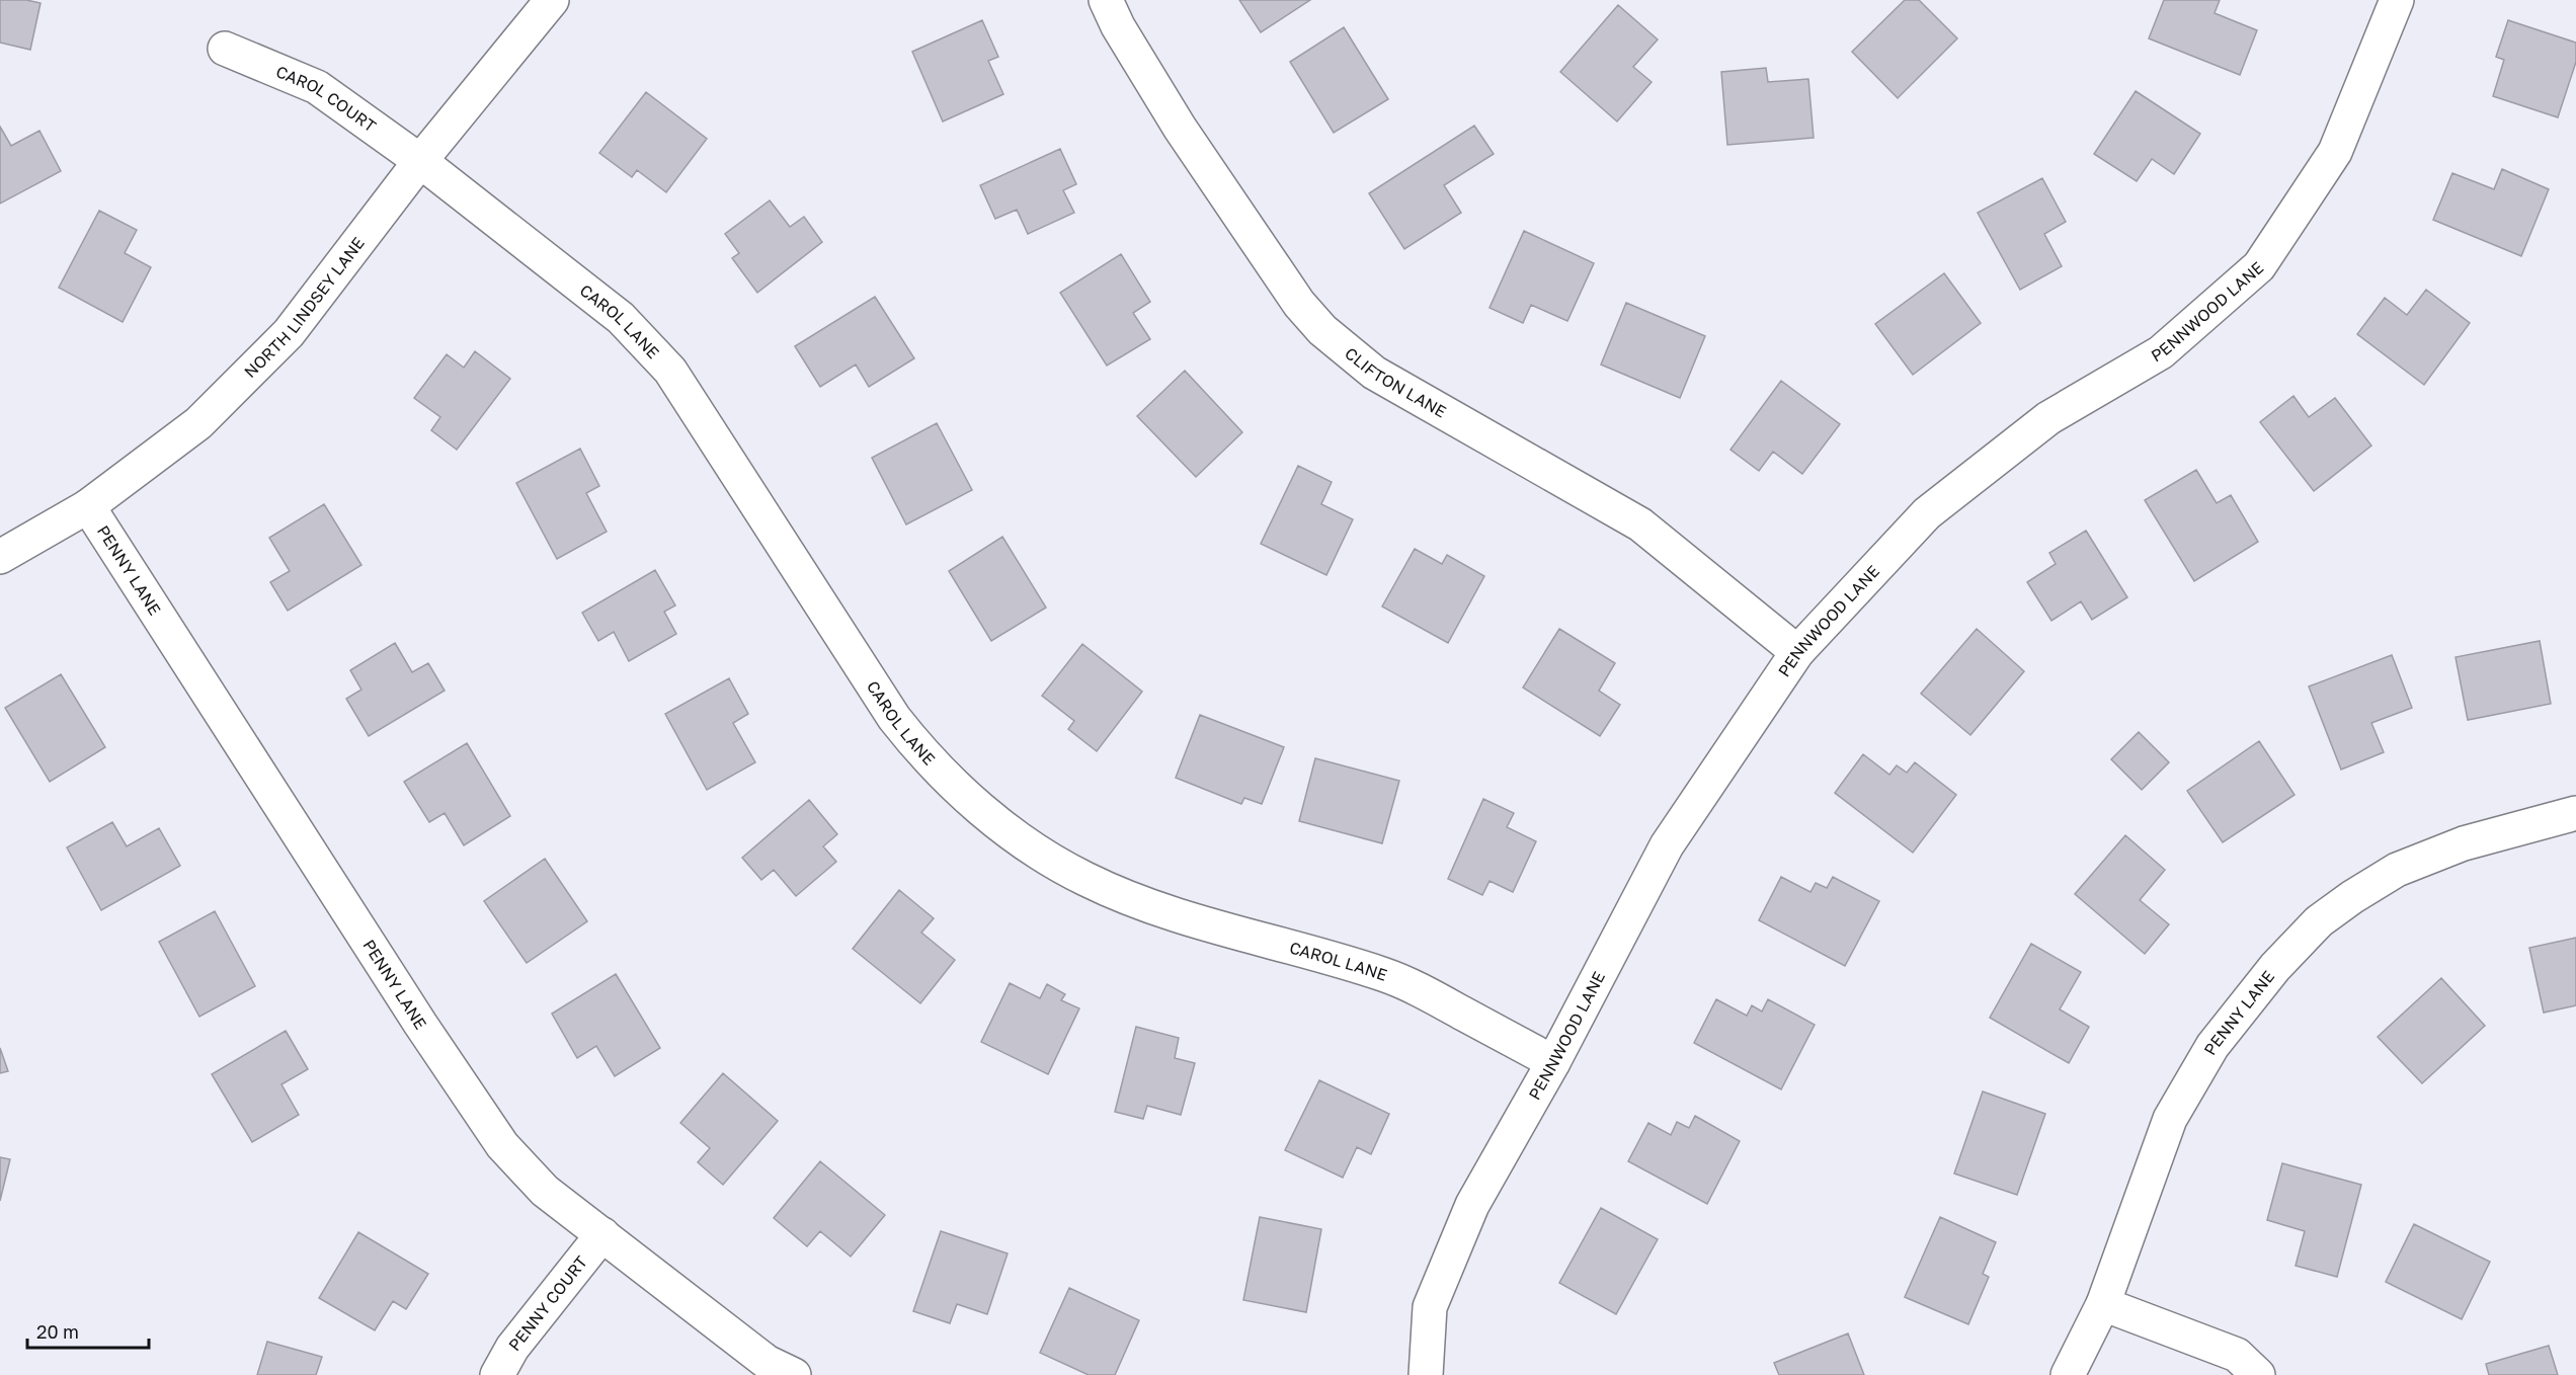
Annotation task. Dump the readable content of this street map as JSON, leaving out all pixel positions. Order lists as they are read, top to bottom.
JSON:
{
  "streets": {
    "street": [
      "CAROL COURT",
      "NORTH LINDSEY LANE",
      "PENNWOOD LANE",
      "CAROL LANE",
      "CLIFTON LANE",
      "PENNY LANE",
      "PENNY COURT"
    ]
  },
  "crossings": [
    ["CAROL COURT", "NORTH LINDSEY LANE"],
    ["CAROL COURT", "CAROL LANE"],
    ["NORTH LINDSEY LANE", "CAROL LANE"],
    ["NORTH LINDSEY LANE", "PENNY LANE"],
    ["PENNWOOD LANE", "CAROL LANE"],
    ["PENNWOOD LANE", "CLIFTON LANE"],
    ["PENNY LANE", "PENNY COURT"]
  ],
  "scale_bar": "20 m"
}
